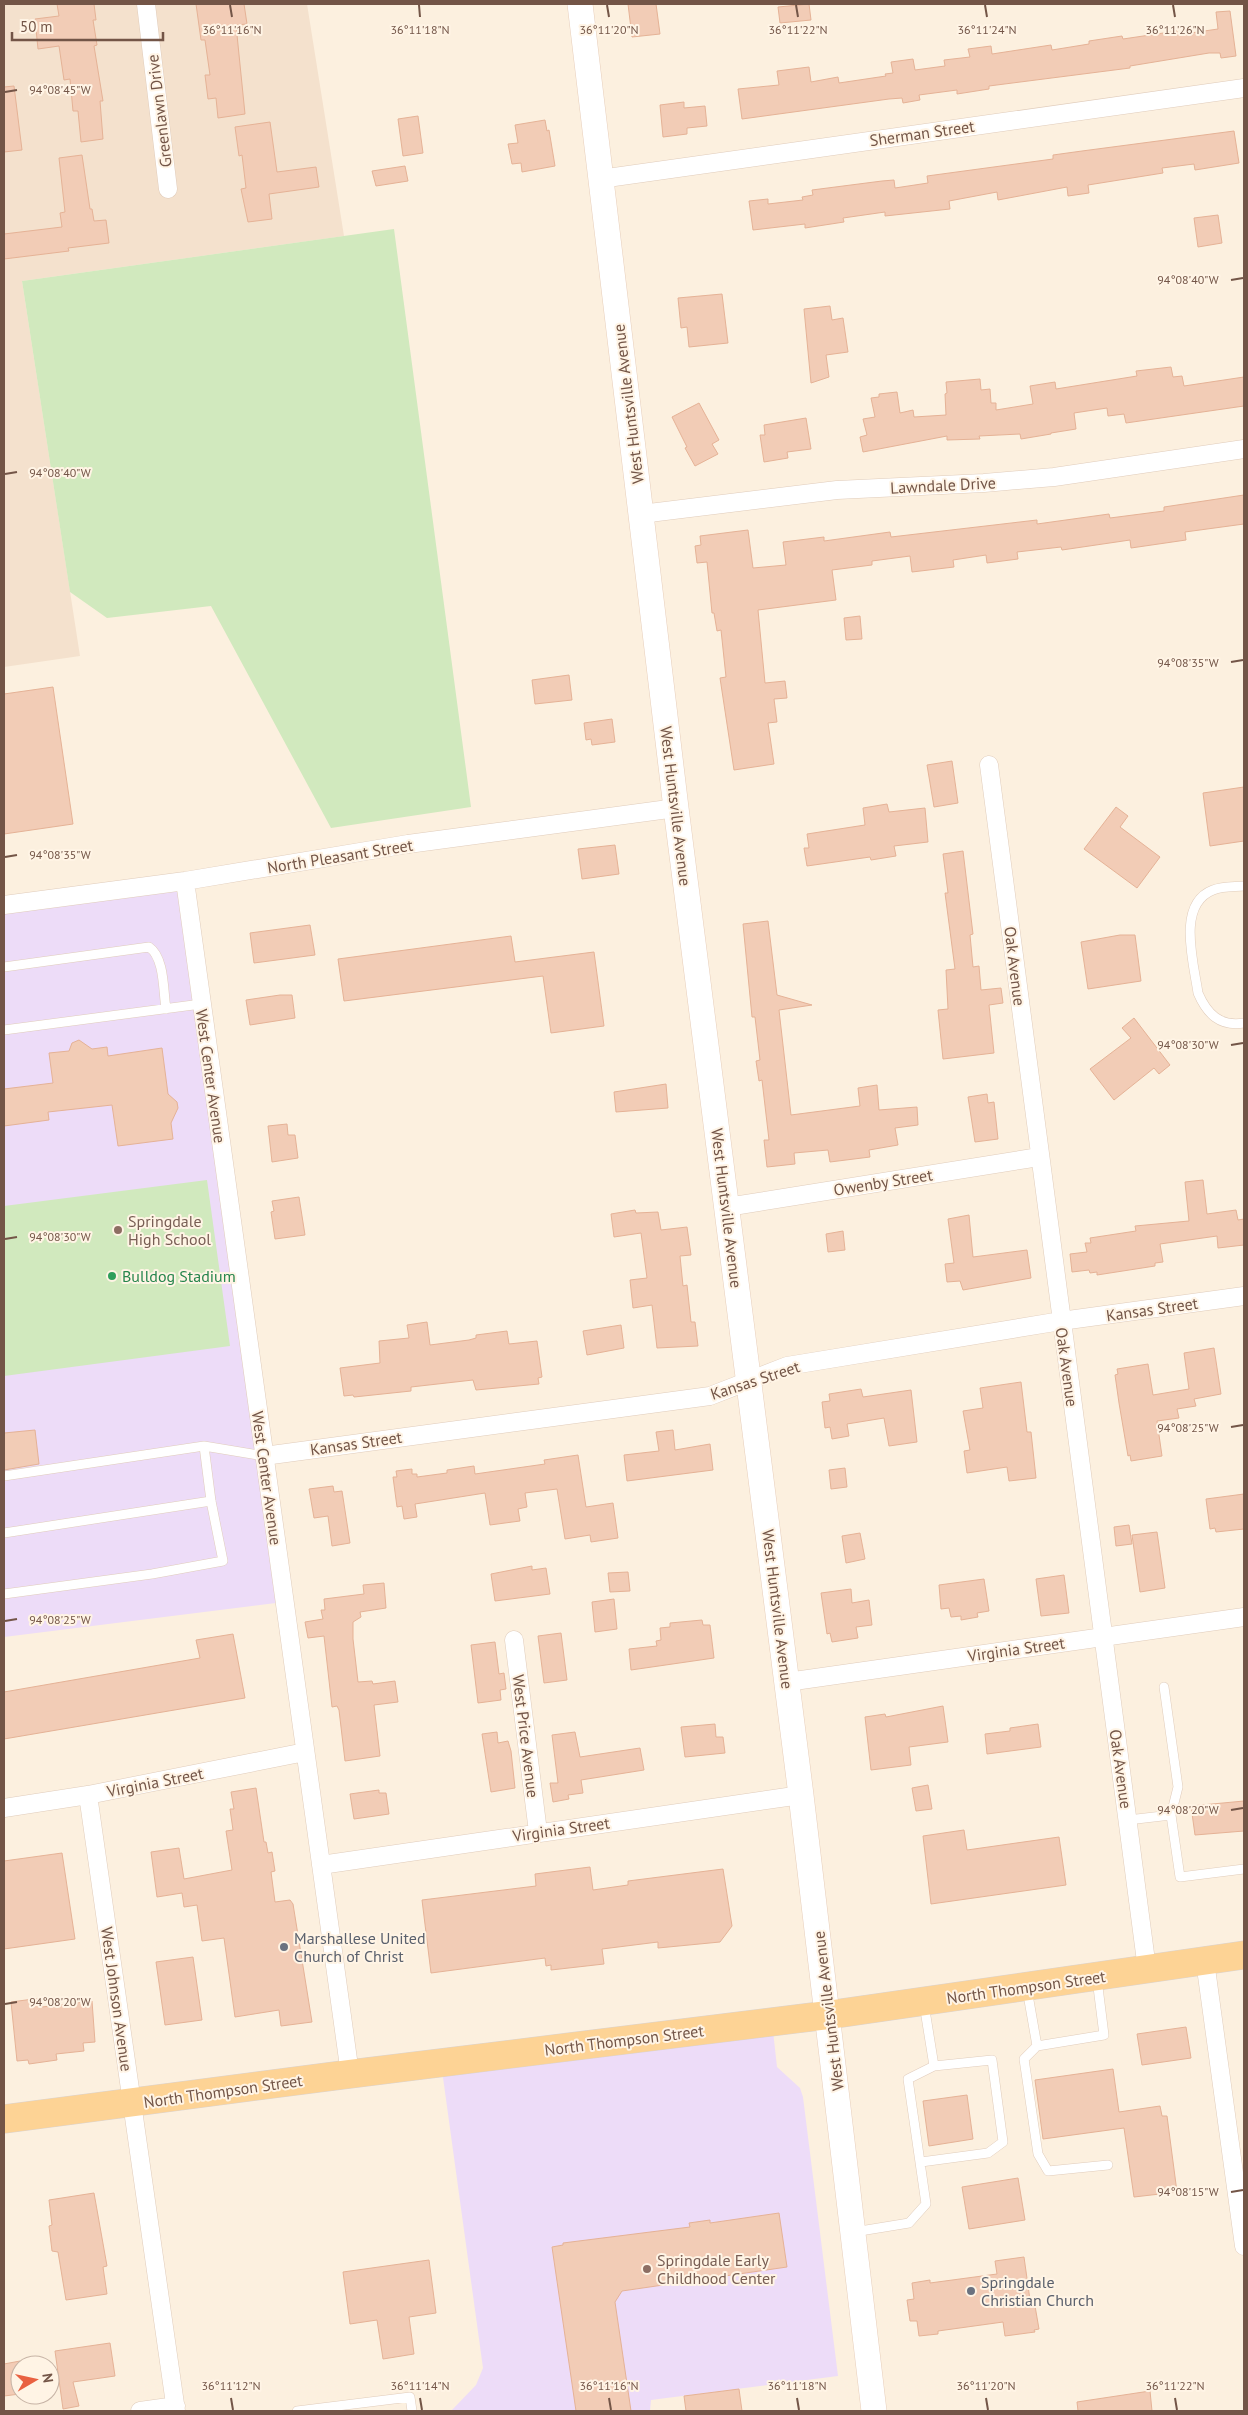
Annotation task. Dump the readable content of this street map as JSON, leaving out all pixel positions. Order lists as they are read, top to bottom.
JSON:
{
  "streets": {
    "main road": ["West Huntsville Avenue", "North Thompson Street"],
    "street": [
      "Greenlawn Drive",
      "Sherman Street",
      "Lawndale Drive",
      "North Pleasant Street",
      "Oak Avenue",
      "West Center Avenue",
      "Owenby Street",
      "Kansas Street",
      "Virginia Street",
      "West Price Avenue",
      "West Johnson Avenue"
    ]
  },
  "crossings": [
    ["Sherman Street", "West Huntsville Avenue"],
    ["West Huntsville Avenue", "Lawndale Drive"],
    ["West Huntsville Avenue", "North Pleasant Street"],
    ["West Huntsville Avenue", "Owenby Street"],
    ["West Huntsville Avenue", "Kansas Street"],
    ["West Huntsville Avenue", "Virginia Street"],
    ["West Huntsville Avenue", "North Thompson Street"],
    ["North Pleasant Street", "West Center Avenue"],
    ["Oak Avenue", "Owenby Street"],
    ["Oak Avenue", "Kansas Street"],
    ["Oak Avenue", "Virginia Street"],
    ["Oak Avenue", "North Thompson Street"],
    ["West Center Avenue", "Kansas Street"],
    ["West Center Avenue", "Virginia Street"],
    ["West Center Avenue", "North Thompson Street"],
    ["Virginia Street", "West Price Avenue"],
    ["Virginia Street", "West Johnson Avenue"],
    ["North Thompson Street", "West Johnson Avenue"]
  ],
  "places": [
    "Springdale High School",
    "Bulldog Stadium",
    "Marshallese United Church of Christ",
    "Springdale Early Childhood Center",
    "Springdale Christian Church"
  ],
  "scale_bar": "50 m",
  "north": "right",
  "coordinates": [
    "36°11'16\"N",
    "36°11'18\"N",
    "36°11'20\"N",
    "36°11'22\"N",
    "36°11'24\"N",
    "36°11'26\"N",
    "94°08'45\"W",
    "94°08'40\"W",
    "94°08'35\"W",
    "94°08'30\"W",
    "94°08'25\"W",
    "94°08'20\"W",
    "94°08'15\"W",
    "36°11'12\"N",
    "36°11'14\"N"
  ]
}
